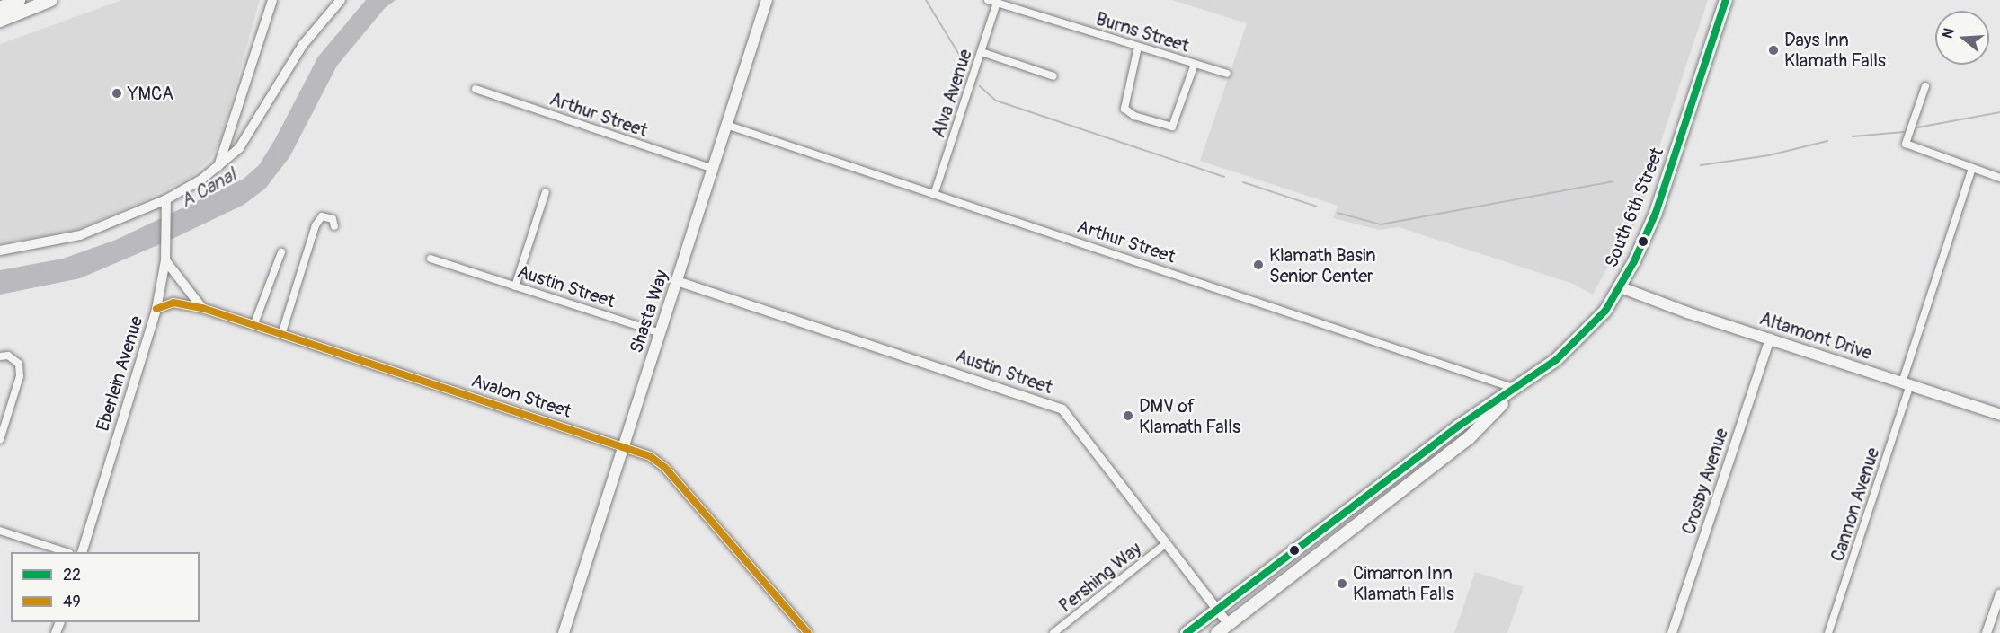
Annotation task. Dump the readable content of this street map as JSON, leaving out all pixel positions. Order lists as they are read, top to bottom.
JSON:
{
  "streets": {
    "main road": ["South 6th Street", "Shasta Way", "Altamont Drive"],
    "street": [
      "Burns Street",
      "Alva Avenue",
      "Arthur Street",
      "Austin Street",
      "Eberlein Avenue",
      "Avalon Street",
      "Crosby Avenue",
      "Cannon Avenue",
      "Pershing Way"
    ]
  },
  "crossings": [
    ["Burns Street", "Alva Avenue"],
    ["Alva Avenue", "Arthur Street"],
    ["Arthur Street", "South 6th Street"],
    ["Arthur Street", "Shasta Way"],
    ["South 6th Street", "Austin Street"],
    ["South 6th Street", "Altamont Drive"],
    ["Austin Street", "Shasta Way"],
    ["Austin Street", "Pershing Way"],
    ["Shasta Way", "Avalon Street"],
    ["Altamont Drive", "Crosby Avenue"],
    ["Altamont Drive", "Cannon Avenue"],
    ["Eberlein Avenue", "Avalon Street"]
  ],
  "water": ["A Canal"],
  "places": [
    "Days Inn Klamath Falls",
    "YMCA",
    "Klamath Basin Senior Center",
    "DMV of Klamath Falls",
    "Cimarron Inn Klamath Falls"
  ],
  "lines": ["transit line 22", "transit line 49"],
  "legend": ["22", "49"],
  "north": "left"
}
